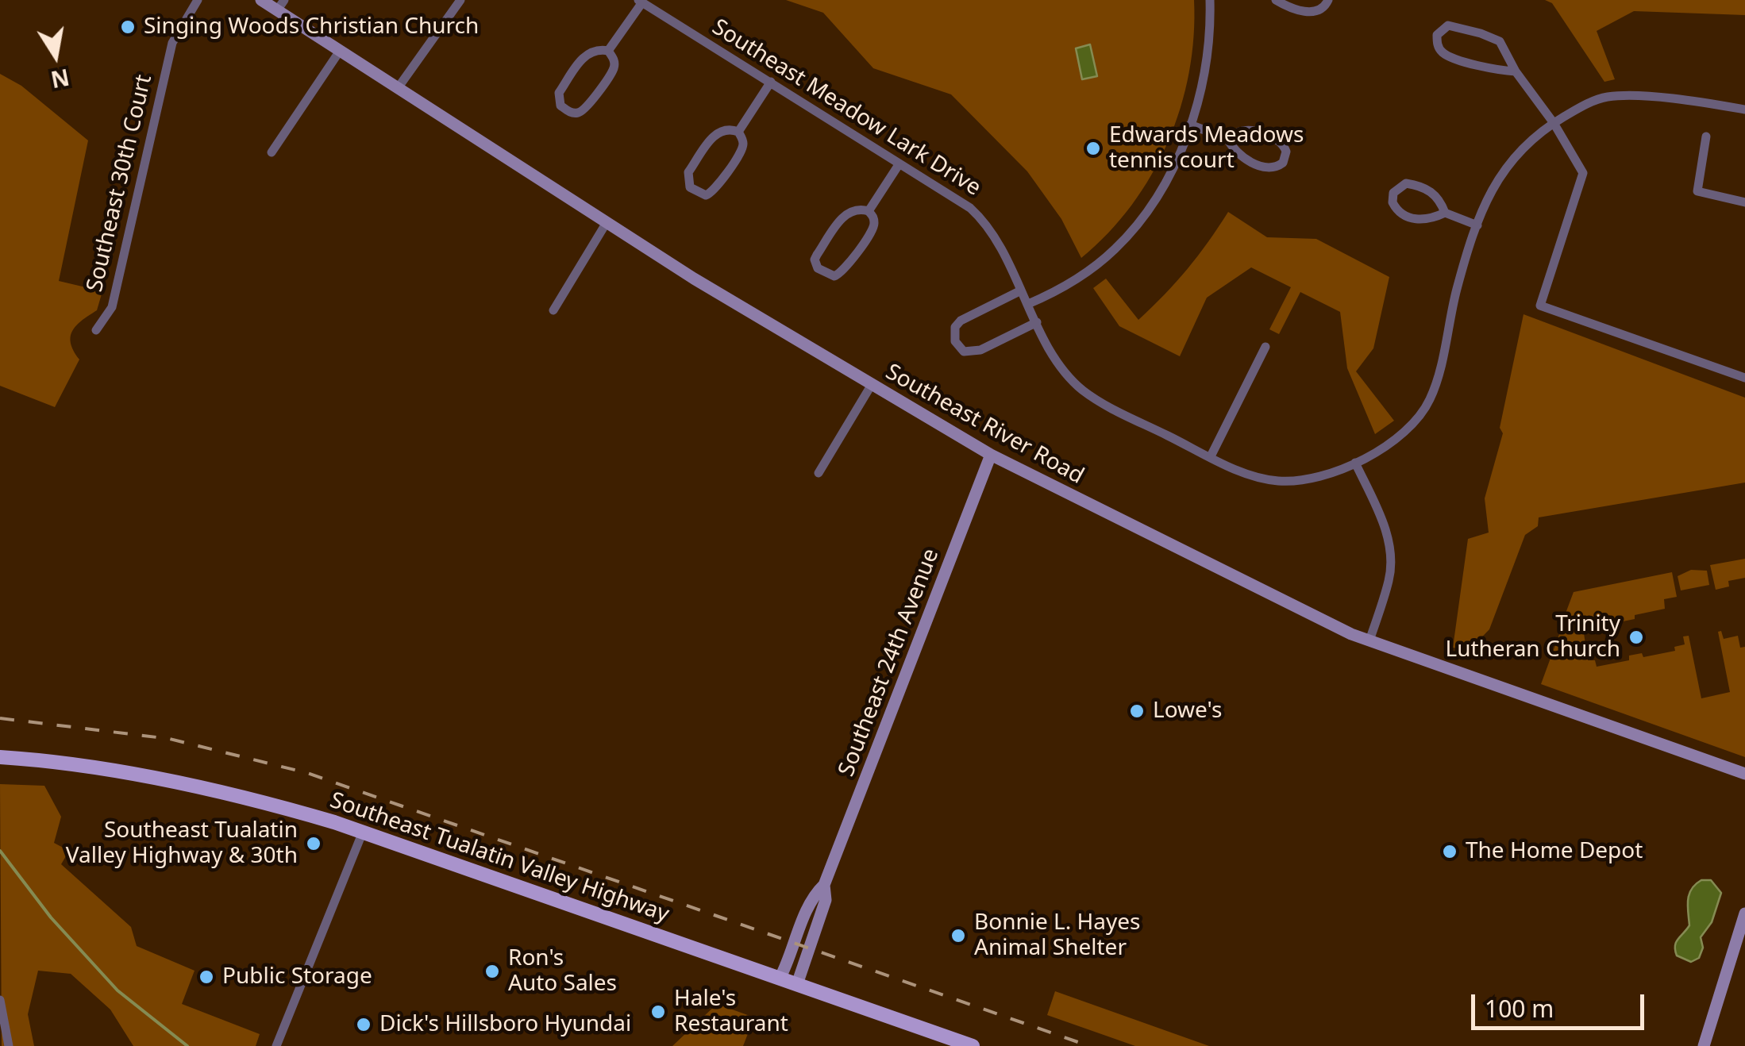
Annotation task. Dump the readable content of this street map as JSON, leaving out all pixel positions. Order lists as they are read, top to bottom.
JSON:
{
  "streets": {
    "main road": ["Southeast River Road", "Southeast 24th Avenue", "Southeast Tualatin Valley Highway"],
    "street": ["Southeast Meadow Lark Drive", "Southeast 30th Court"]
  },
  "crossings": [
    ["Southeast River Road", "Southeast 24th Avenue"],
    ["Southeast 24th Avenue", "Southeast Tualatin Valley Highway"]
  ],
  "places": [
    "Singing Woods Christian Church",
    "Edwards Meadows tennis court",
    "Trinity Lutheran Church",
    "Lowe's",
    "Southeast Tualatin Valley Highway & 30th",
    "The Home Depot",
    "Bonnie L. Hayes Animal Shelter",
    "Ron's Auto Sales",
    "Public Storage",
    "Hale's Restaurant",
    "Dick's Hillsboro Hyundai"
  ],
  "scale_bar": "100 m",
  "north": "bottom"
}
